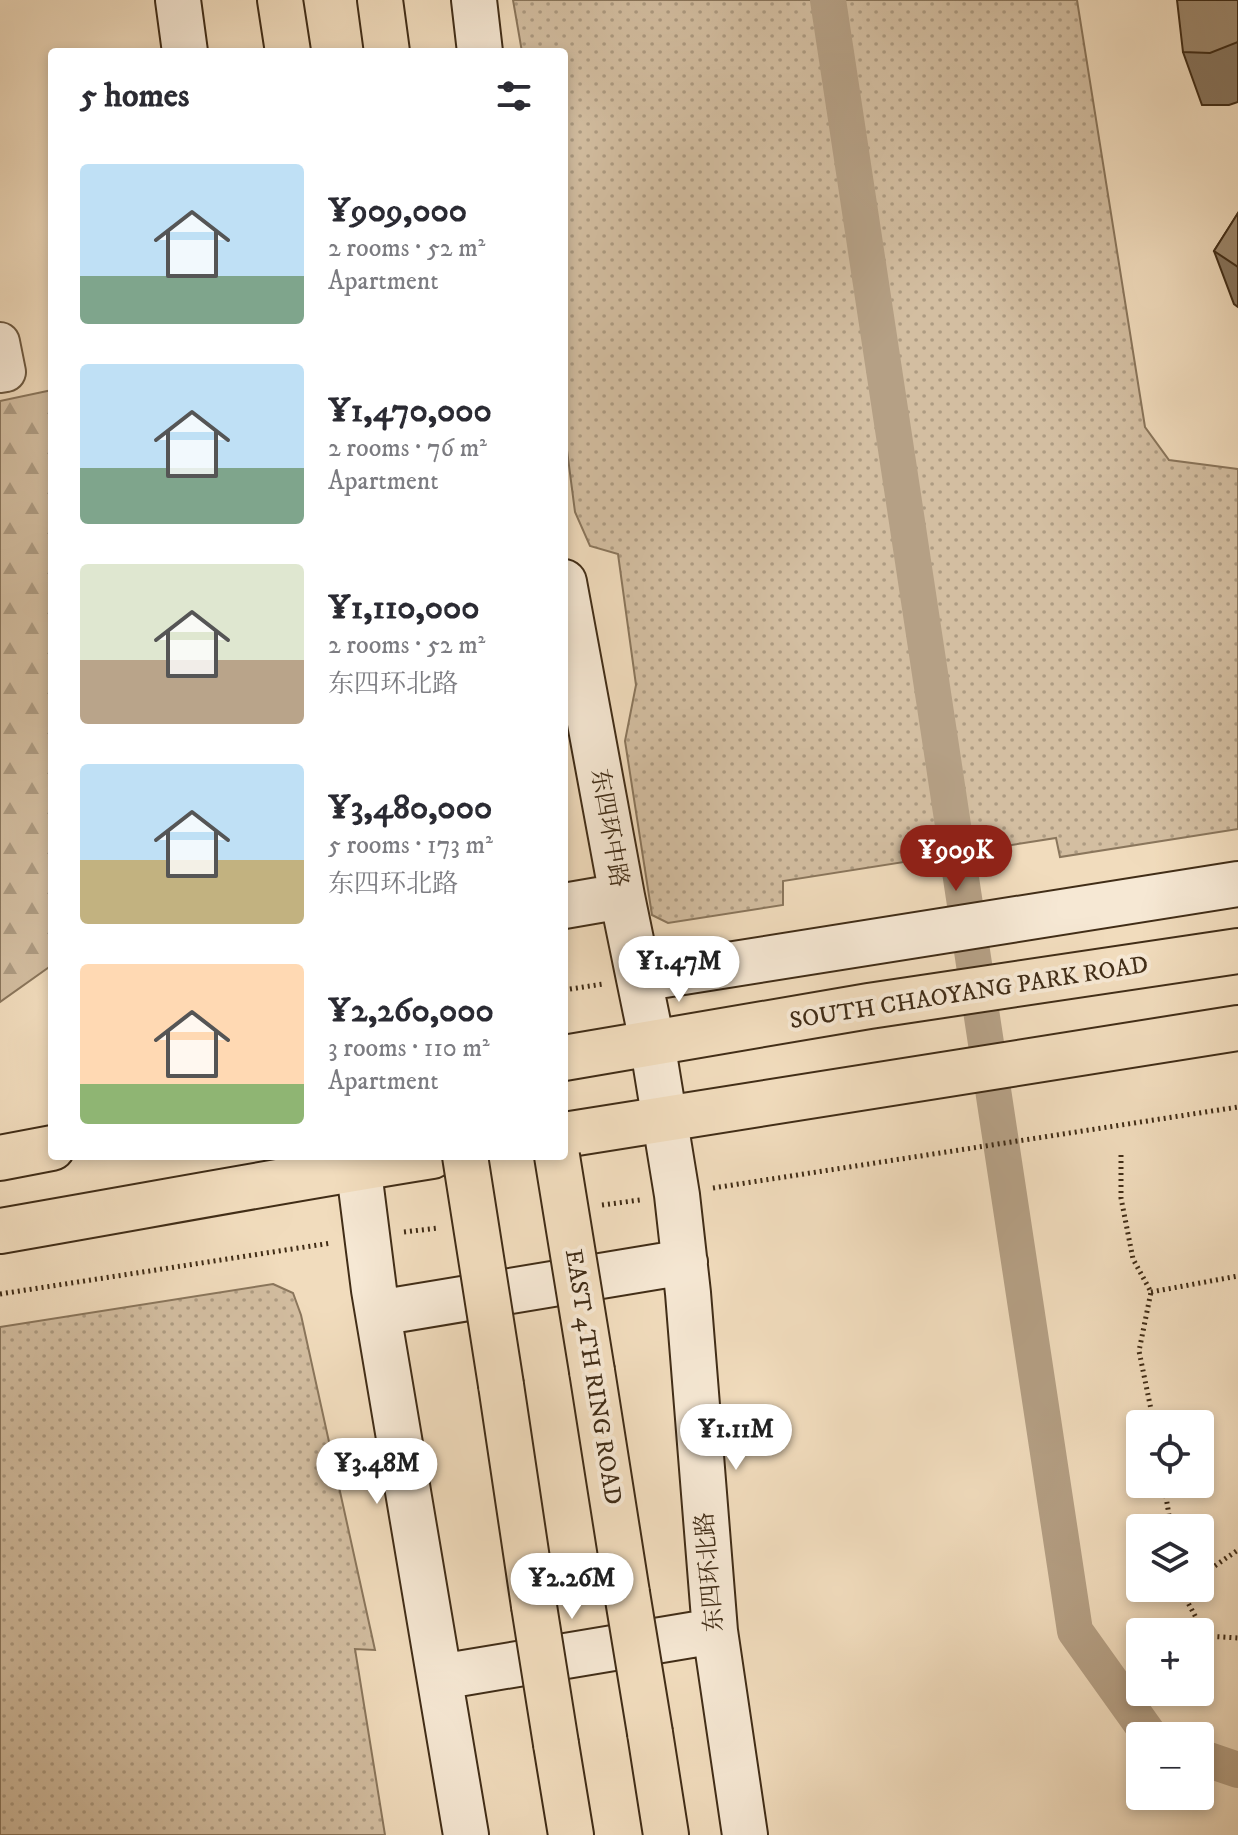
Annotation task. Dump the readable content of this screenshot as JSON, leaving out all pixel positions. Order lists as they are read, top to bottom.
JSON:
{
  "streets": {
    "main road": ["SOUTH CHAOYANG PARK ROAD", "EAST 4TH RING ROAD"],
    "street": ["东四环中路", "东四环北路"]
  },
  "crossings": [
    ["东四环中路", "SOUTH CHAOYANG PARK ROAD"],
    ["东四环中路", "东四环北路"],
    ["SOUTH CHAOYANG PARK ROAD", "东四环北路"]
  ],
  "page": {
    "heading": "5 homes",
    "list": [
      {
        "name": "¥909,000",
        "note": "2 rooms · 52 m² · Apartment"
      },
      {
        "name": "¥1,470,000",
        "note": "2 rooms · 76 m² · Apartment"
      },
      {
        "name": "¥1,110,000",
        "note": "2 rooms · 52 m² · 东四环北路"
      },
      {
        "name": "¥3,480,000",
        "note": "5 rooms · 173 m² · 东四环北路"
      },
      {
        "name": "¥2,260,000",
        "note": "3 rooms · 110 m² · Apartment"
      }
    ],
    "price": [
      "¥909K",
      "¥1.47M",
      "¥1.11M",
      "¥3.48M",
      "¥2.26M"
    ],
    "map_buttons": ["+", "−"]
  }
}
